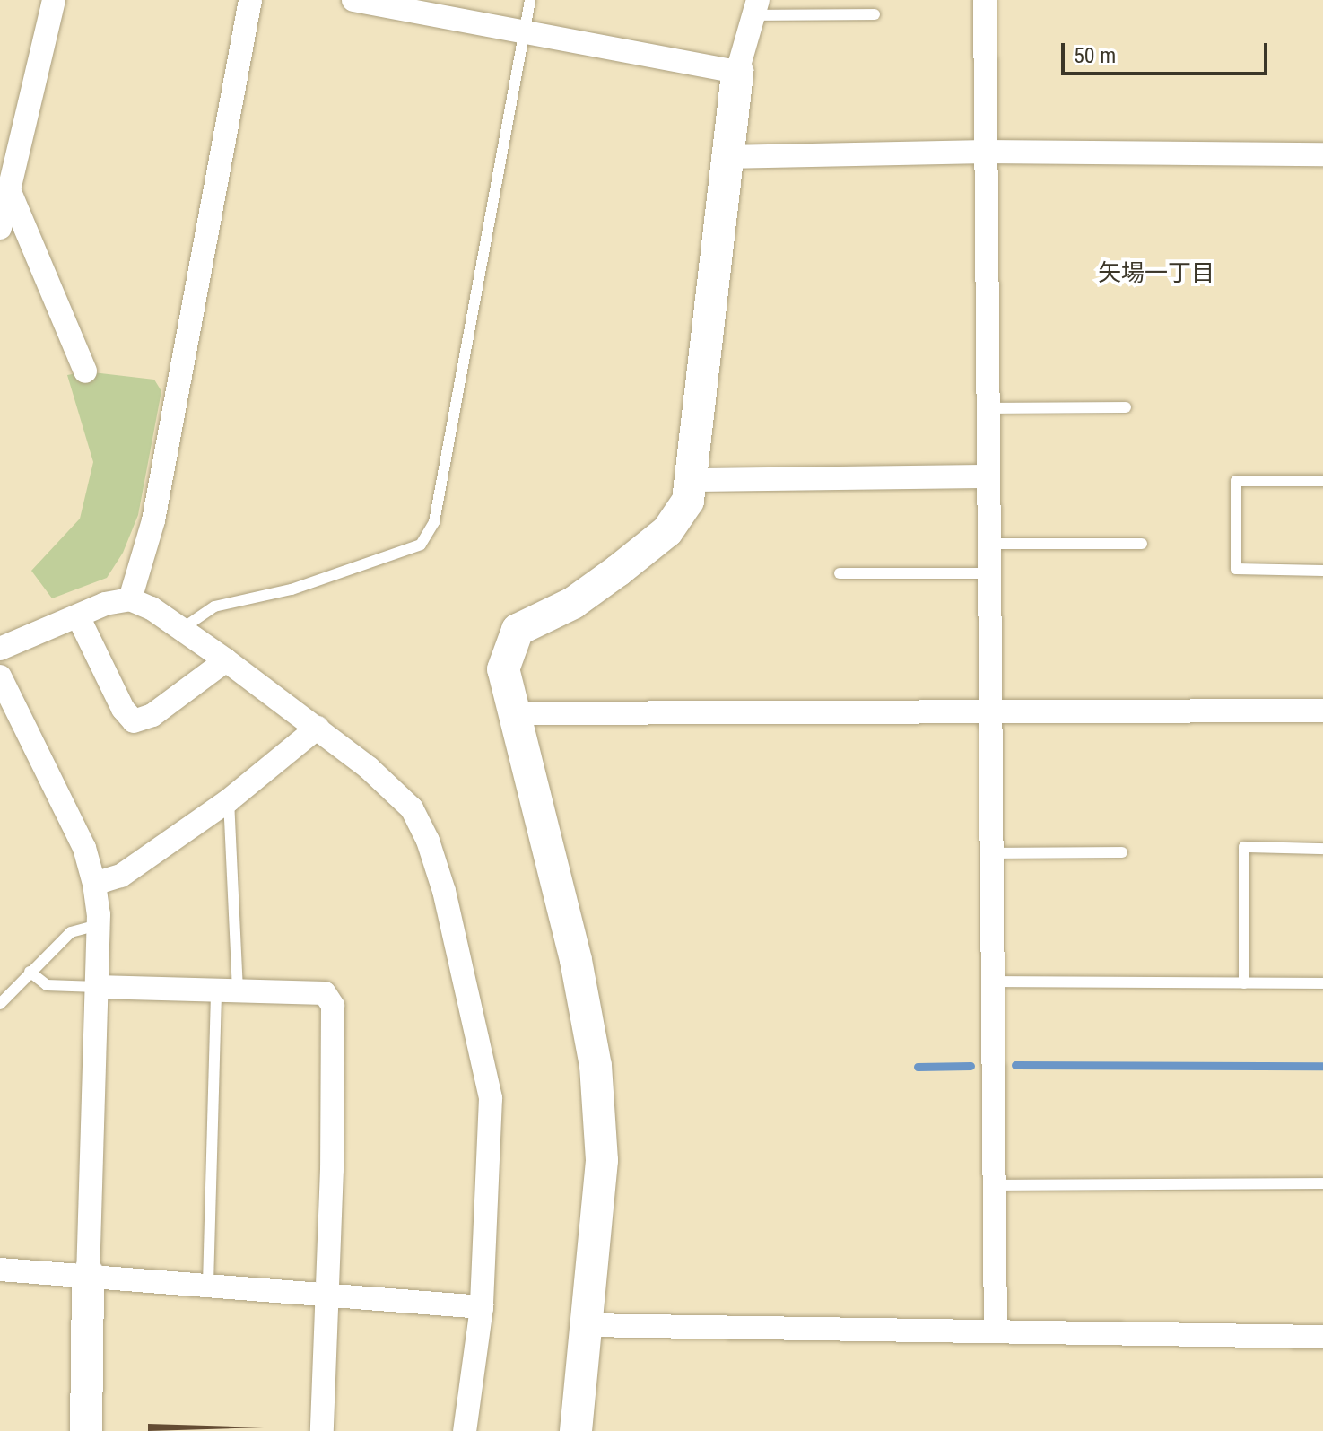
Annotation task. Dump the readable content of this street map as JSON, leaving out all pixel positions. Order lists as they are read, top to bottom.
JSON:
{
  "districts": ["矢場一丁目"],
  "scale_bar": "50 m"
}
